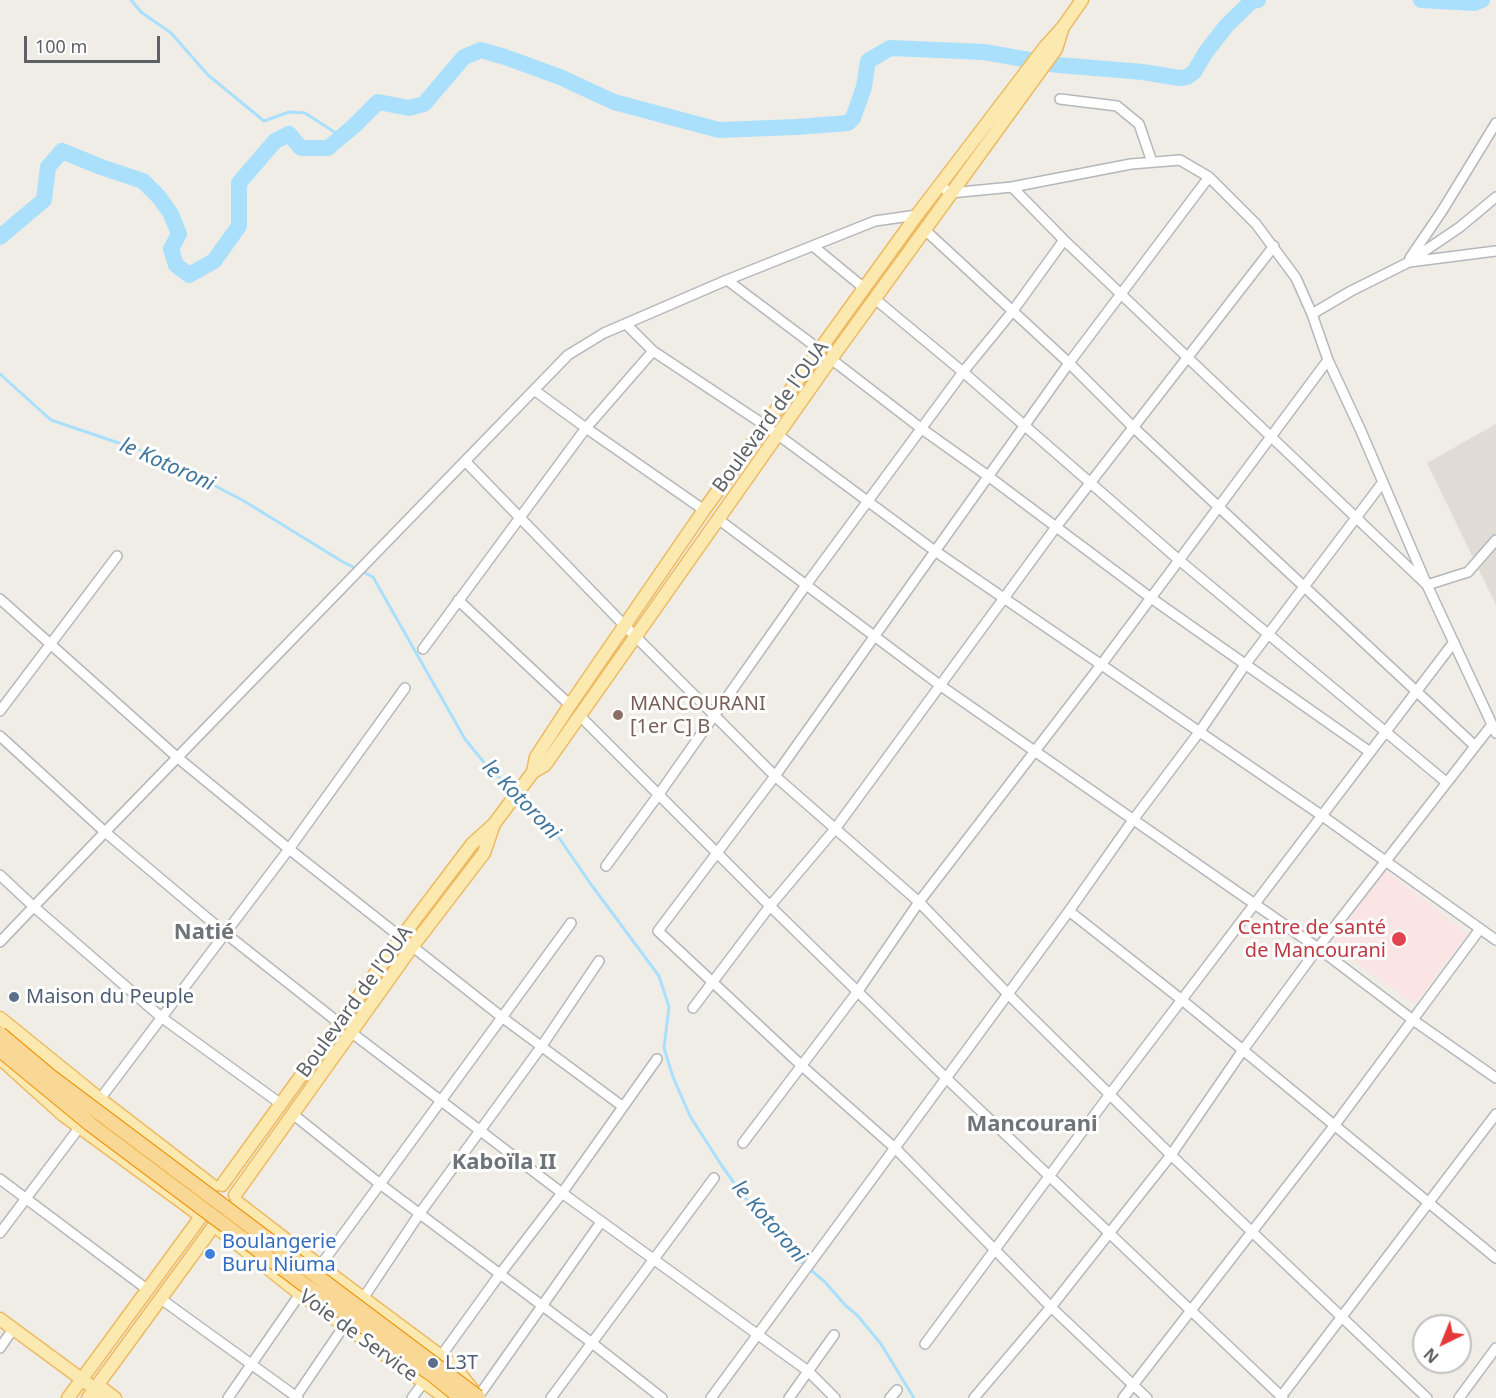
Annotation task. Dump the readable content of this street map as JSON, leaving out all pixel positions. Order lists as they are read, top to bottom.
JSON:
{
  "streets": {
    "main road": ["Boulevard de l'OUA", "Voie de Service"]
  },
  "crossings": [
    ["Boulevard de l'OUA", "Voie de Service"]
  ],
  "districts": ["Natié", "Mancourani", "Kaboïla II"],
  "water": ["le Kotoroni"],
  "places": [
    "MANCOURANI [1er C] B",
    "Centre de santé de Mancourani",
    "Maison du Peuple",
    "Boulangerie Buru Niuma",
    "L3T"
  ],
  "scale_bar": "100 m",
  "north": "bottom left"
}
